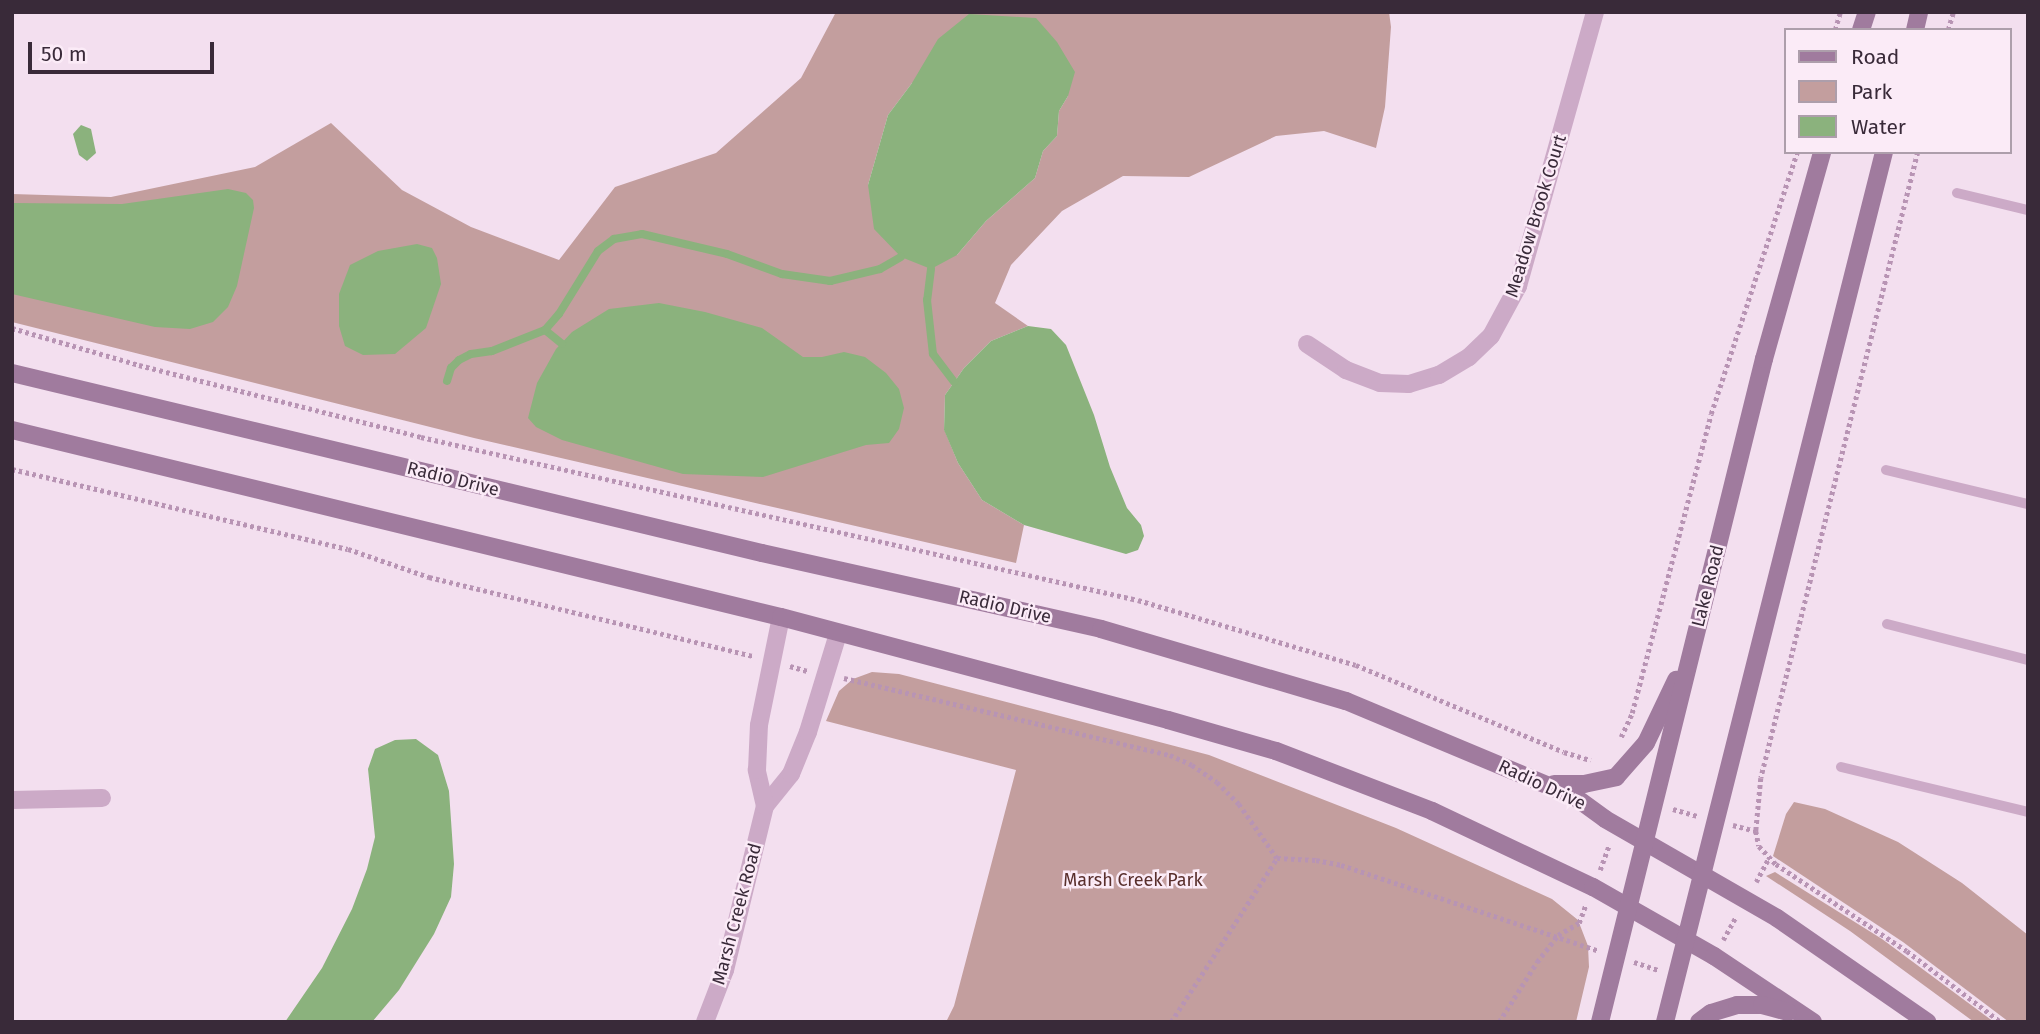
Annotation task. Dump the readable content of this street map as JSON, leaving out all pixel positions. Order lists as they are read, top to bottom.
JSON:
{
  "streets": {
    "main road": ["Radio Drive", "Lake Road"],
    "street": ["Meadow Brook Court", "Marsh Creek Road"]
  },
  "crossings": [
    ["Radio Drive", "Lake Road"]
  ],
  "parks": ["Marsh Creek Park"],
  "legend": ["Road", "Park", "Water"],
  "scale_bar": "50 m"
}
